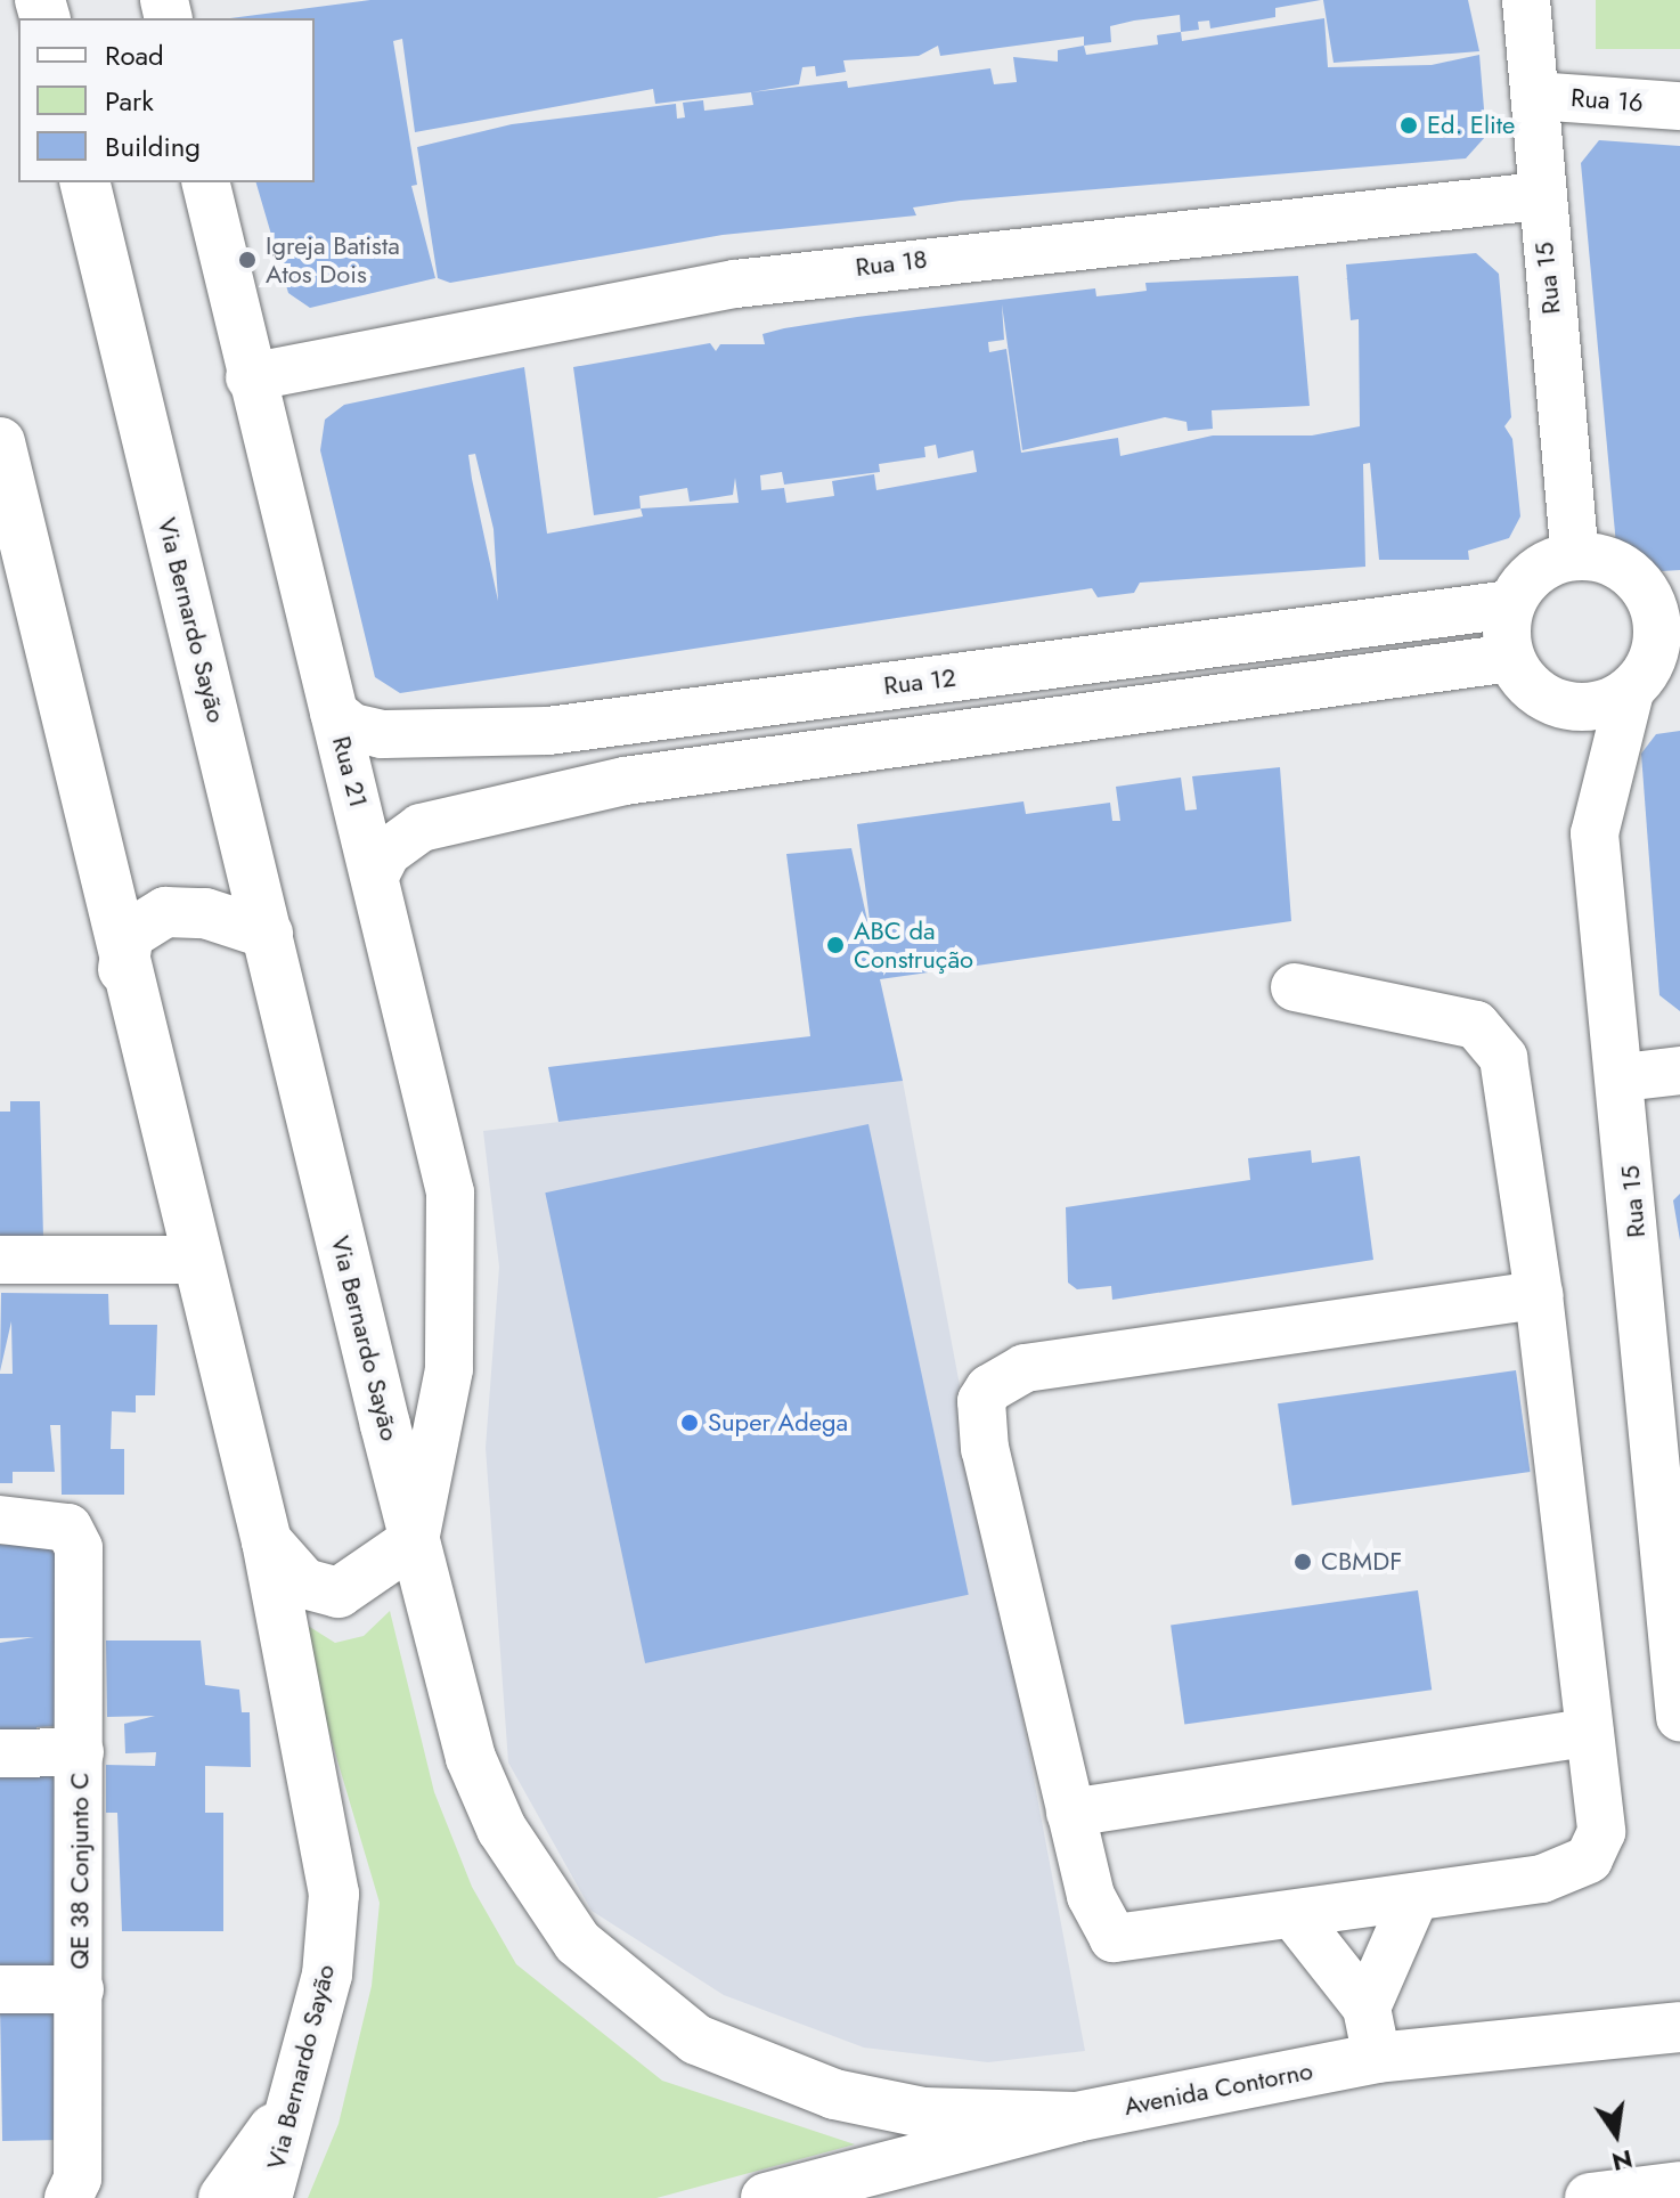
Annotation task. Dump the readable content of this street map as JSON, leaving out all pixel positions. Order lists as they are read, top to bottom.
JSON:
{
  "streets": {
    "main road": ["Via Bernardo Sayão", "Avenida Contorno"],
    "street": [
      "Rua 16",
      "Rua 18",
      "Rua 15",
      "Rua 12",
      "Rua 21",
      "QE 38 Conjunto C"
    ]
  },
  "crossings": [
    ["Rua 16", "Rua 15"],
    ["Rua 18", "Rua 15"],
    ["Rua 18", "Rua 21"],
    ["Rua 15", "Rua 12"],
    ["Via Bernardo Sayão", "Rua 21"],
    ["Via Bernardo Sayão", "Avenida Contorno"],
    ["Rua 12", "Rua 21"]
  ],
  "places": [
    "Ed. Elite",
    "Igreja Batista Atos Dois",
    "ABC da Construção",
    "Super Adega",
    "CBMDF"
  ],
  "legend": ["Road", "Park", "Building"],
  "north": "bottom"
}
